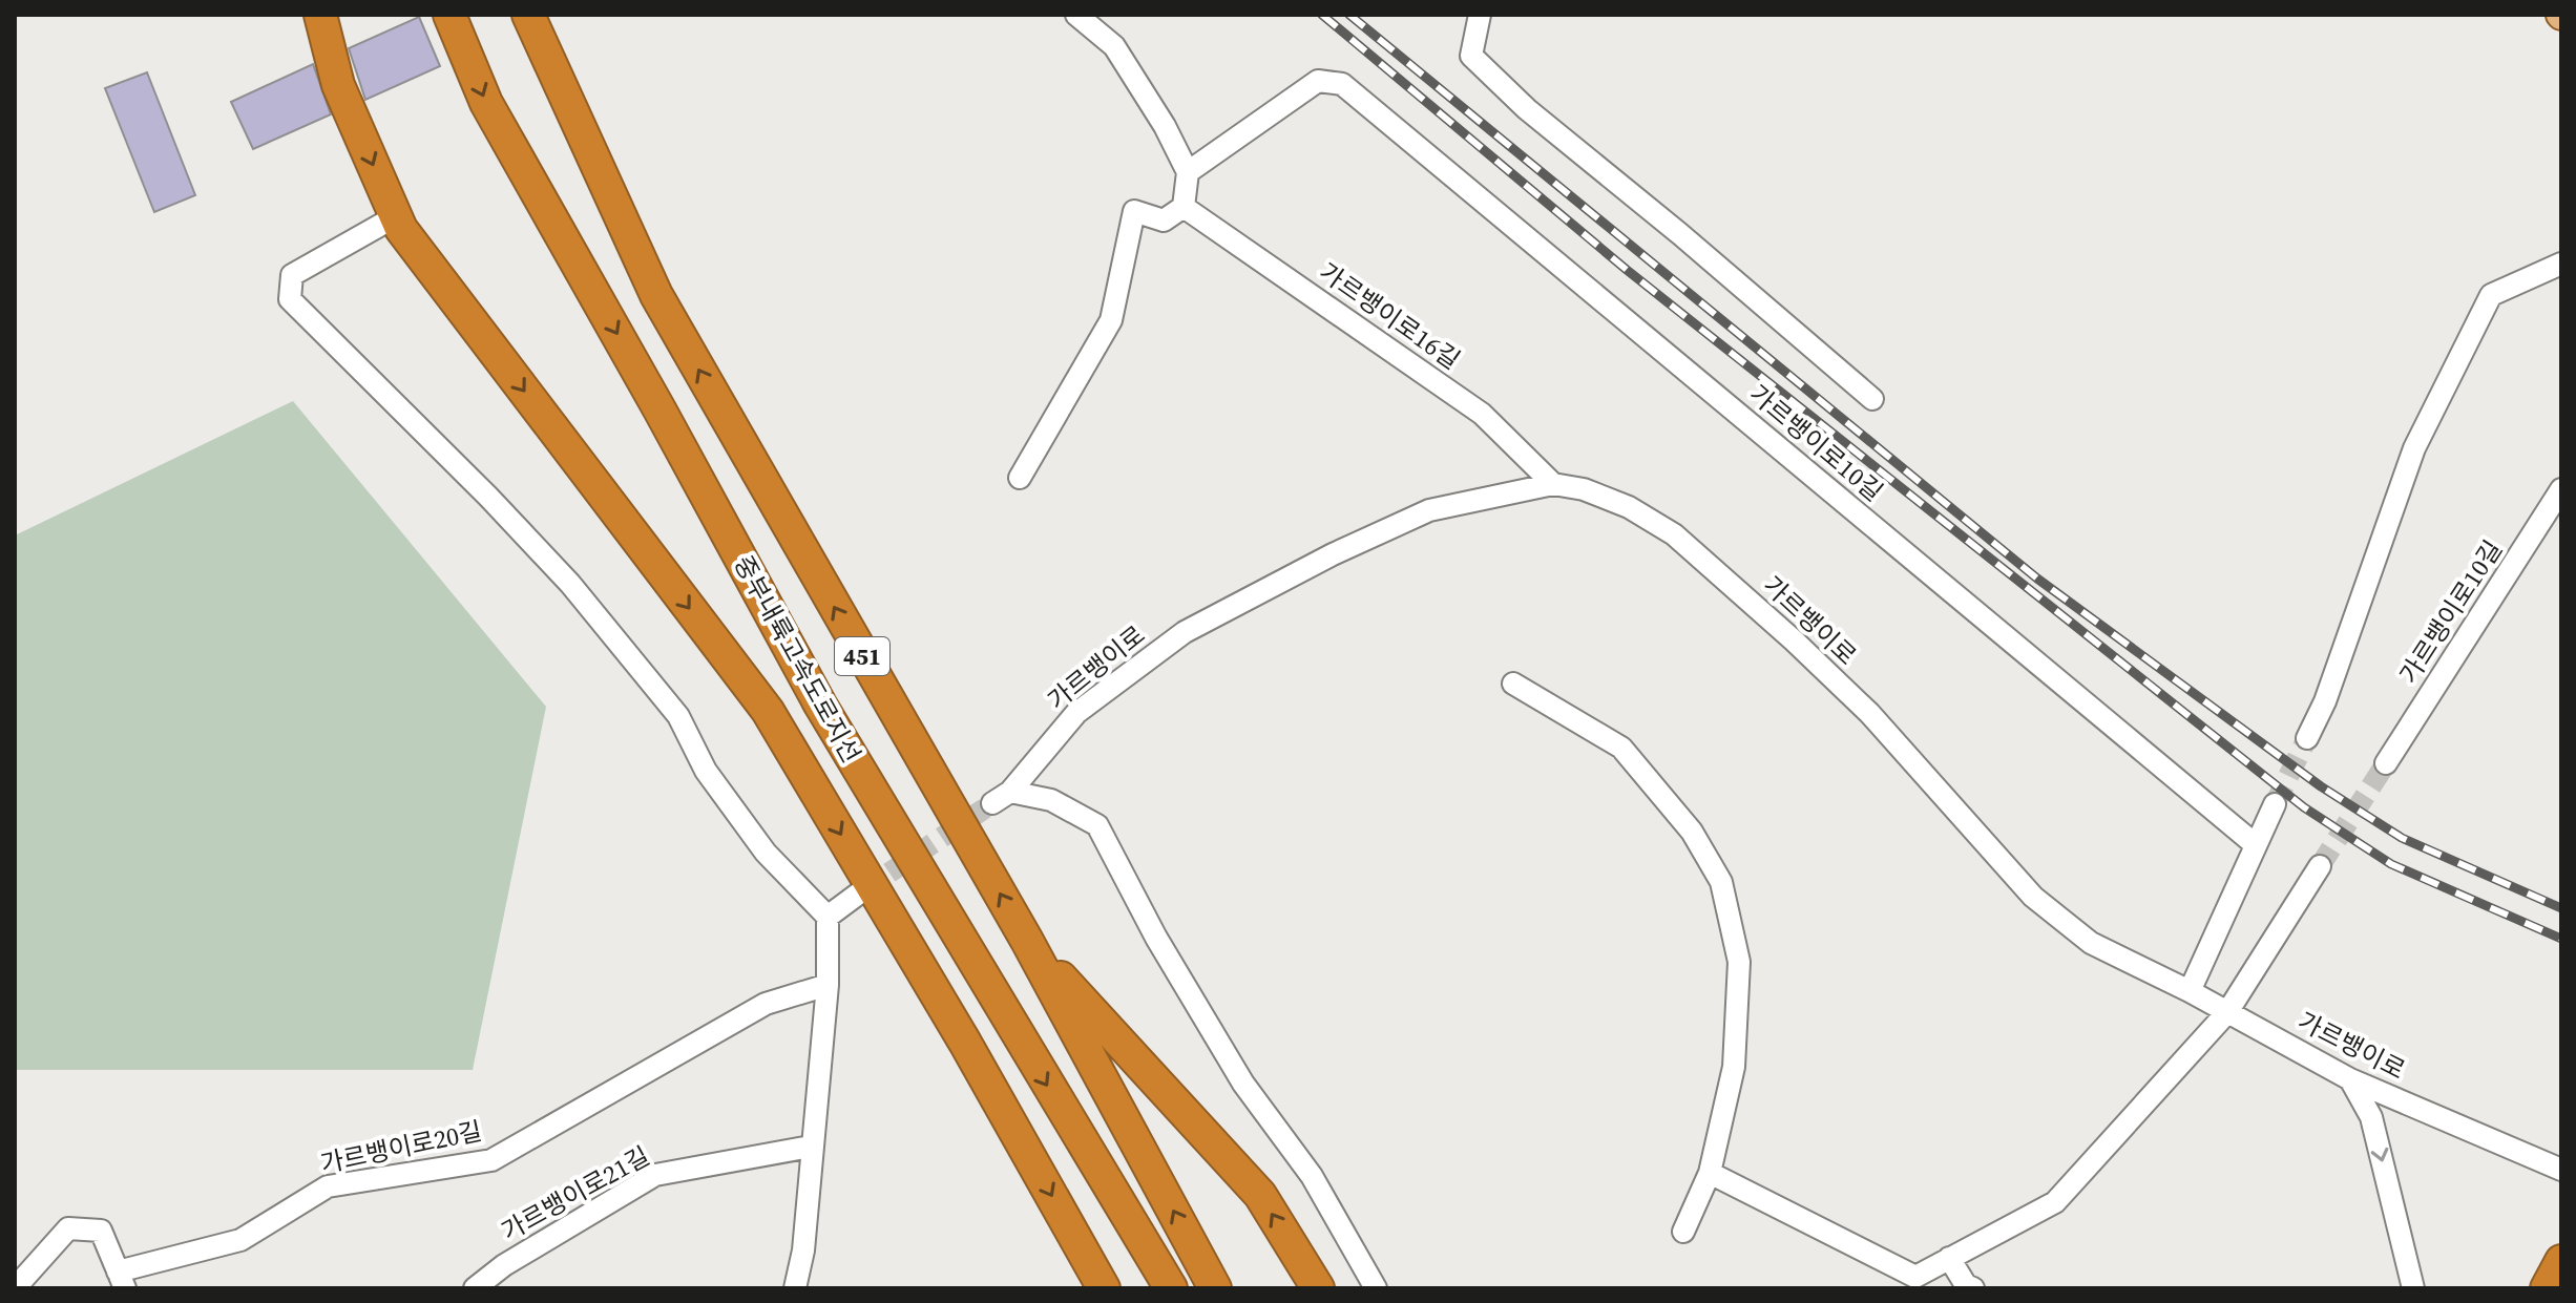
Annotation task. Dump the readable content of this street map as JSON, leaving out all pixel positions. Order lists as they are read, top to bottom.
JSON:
{
  "streets": {
    "highway": ["451", "중부내륙고속도로지선"],
    "street": [
      "가르뱅이로16길",
      "가르뱅이로10길",
      "가르뱅이로",
      "가르뱅이로20길",
      "가르뱅이로21길"
    ]
  },
  "crossings": [
    ["가르뱅이로16길", "가르뱅이로"]
  ]
}
